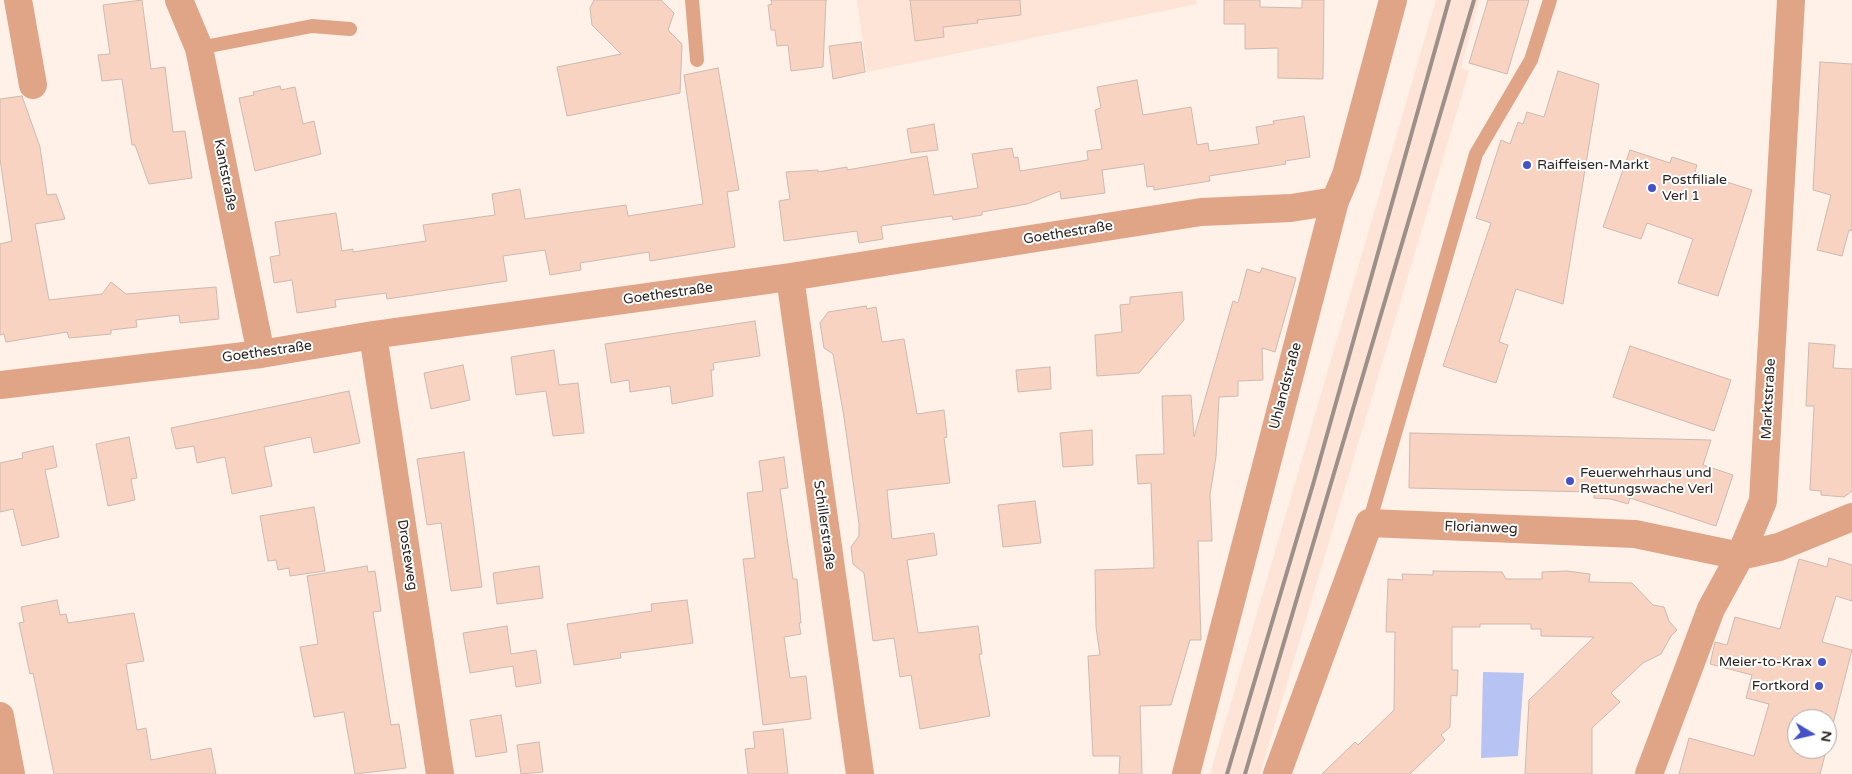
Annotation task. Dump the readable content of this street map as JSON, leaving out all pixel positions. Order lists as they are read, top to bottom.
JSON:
{
  "streets": {
    "street": [
      "Kantstraße",
      "Goethestraße",
      "Uhlandstraße",
      "Marktstraße",
      "Schillerstraße",
      "Florianweg",
      "Drosteweg"
    ]
  },
  "crossings": [
    ["Kantstraße", "Goethestraße"],
    ["Goethestraße", "Uhlandstraße"],
    ["Goethestraße", "Schillerstraße"],
    ["Goethestraße", "Drosteweg"],
    ["Marktstraße", "Florianweg"]
  ],
  "places": [
    "Raiffeisen-Markt",
    "Postfiliale Verl 1",
    "Feuerwehrhaus und Rettungswache Verl",
    "Meier-to-Krax",
    "Fortkord"
  ],
  "north": "right"
}
